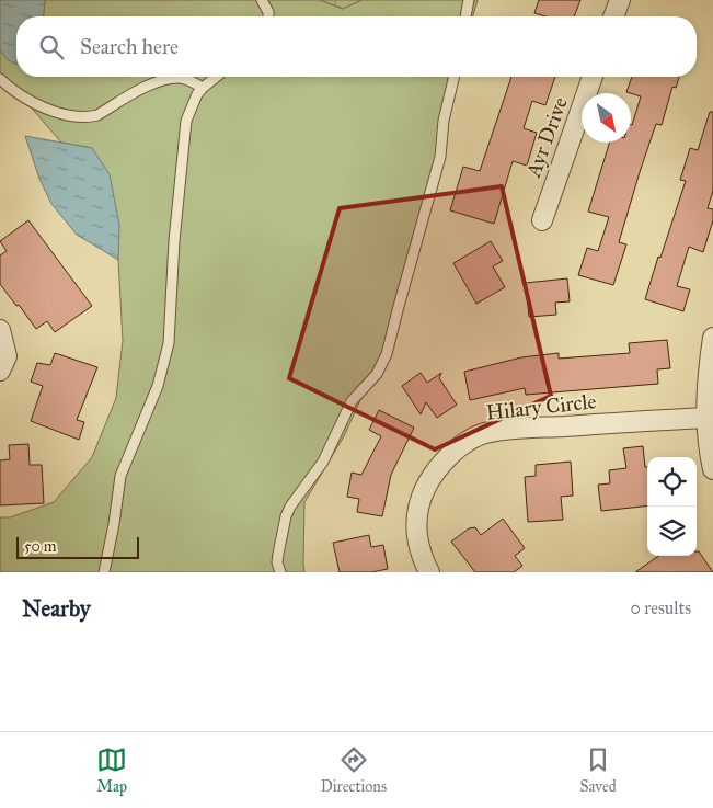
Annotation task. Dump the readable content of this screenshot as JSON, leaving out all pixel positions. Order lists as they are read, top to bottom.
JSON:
{
  "streets": {
    "street": ["Ayr Drive", "Hilary Circle"]
  },
  "scale_bar": "50 m",
  "north": "bottom right",
  "page": {
    "search": "Search here",
    "scale": "50 m",
    "heading": ["Nearby", "0 results"],
    "nav": ["Map", "Directions", "Saved"]
  }
}
